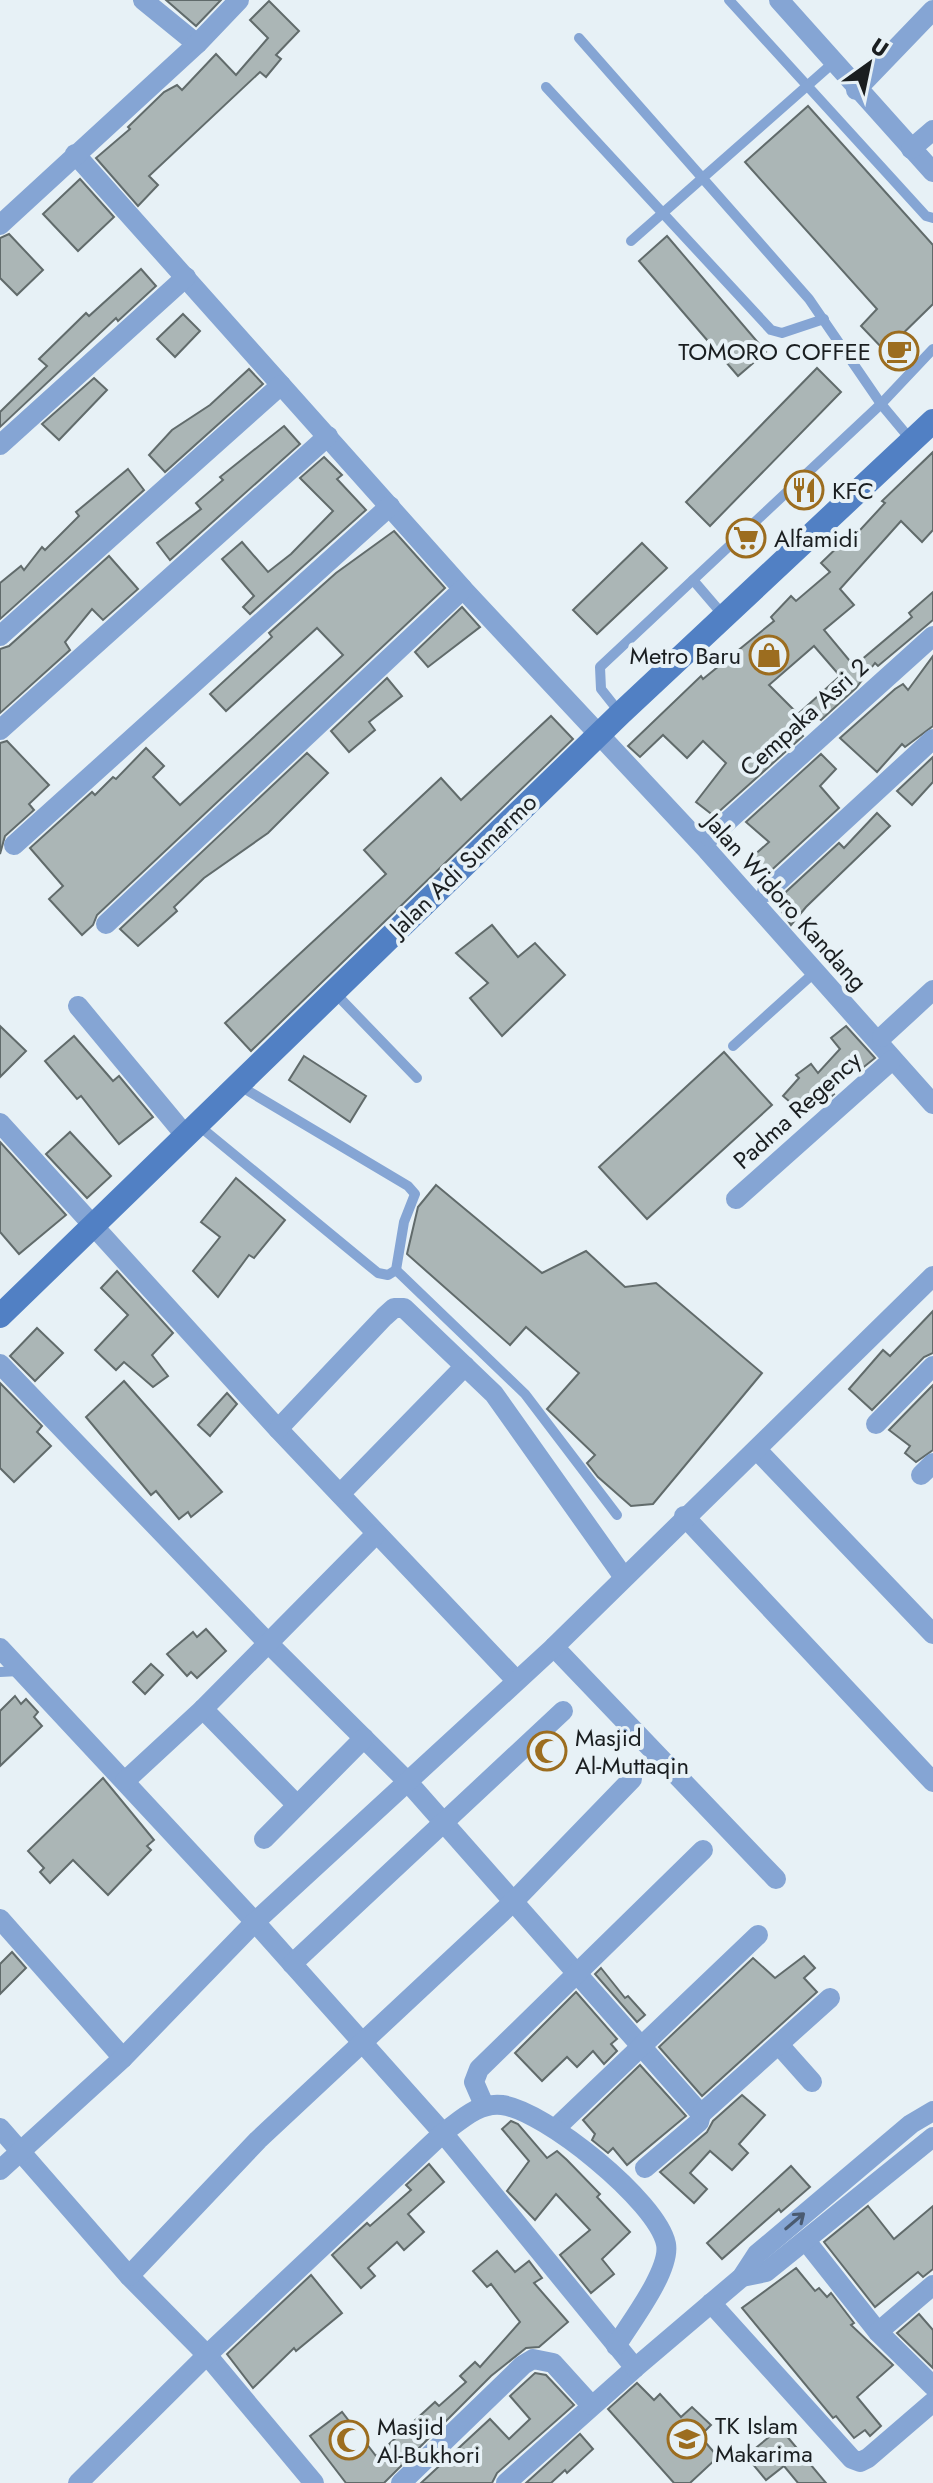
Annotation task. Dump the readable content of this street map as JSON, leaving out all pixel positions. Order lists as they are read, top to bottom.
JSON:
{
  "streets": {
    "main road": ["Jalan Adi Sumarmo"],
    "street": ["Cempaka Asri 2", "Jalan Widoro Kandang", "Padma Regency"]
  },
  "crossings": [
    ["Jalan Adi Sumarmo", "Jalan Widoro Kandang"],
    ["Jalan Widoro Kandang", "Padma Regency"]
  ],
  "places": {
    "cafe": ["TOMORO COFFEE"],
    "restaurant": ["KFC"],
    "supermarket": ["Alfamidi"],
    "shop": ["Metro Baru"],
    "mosque": ["Masjid Al-Muttaqin", "Masjid Al-Bukhori"],
    "school or university": ["TK Islam Makarima"]
  },
  "north": "top right"
}
